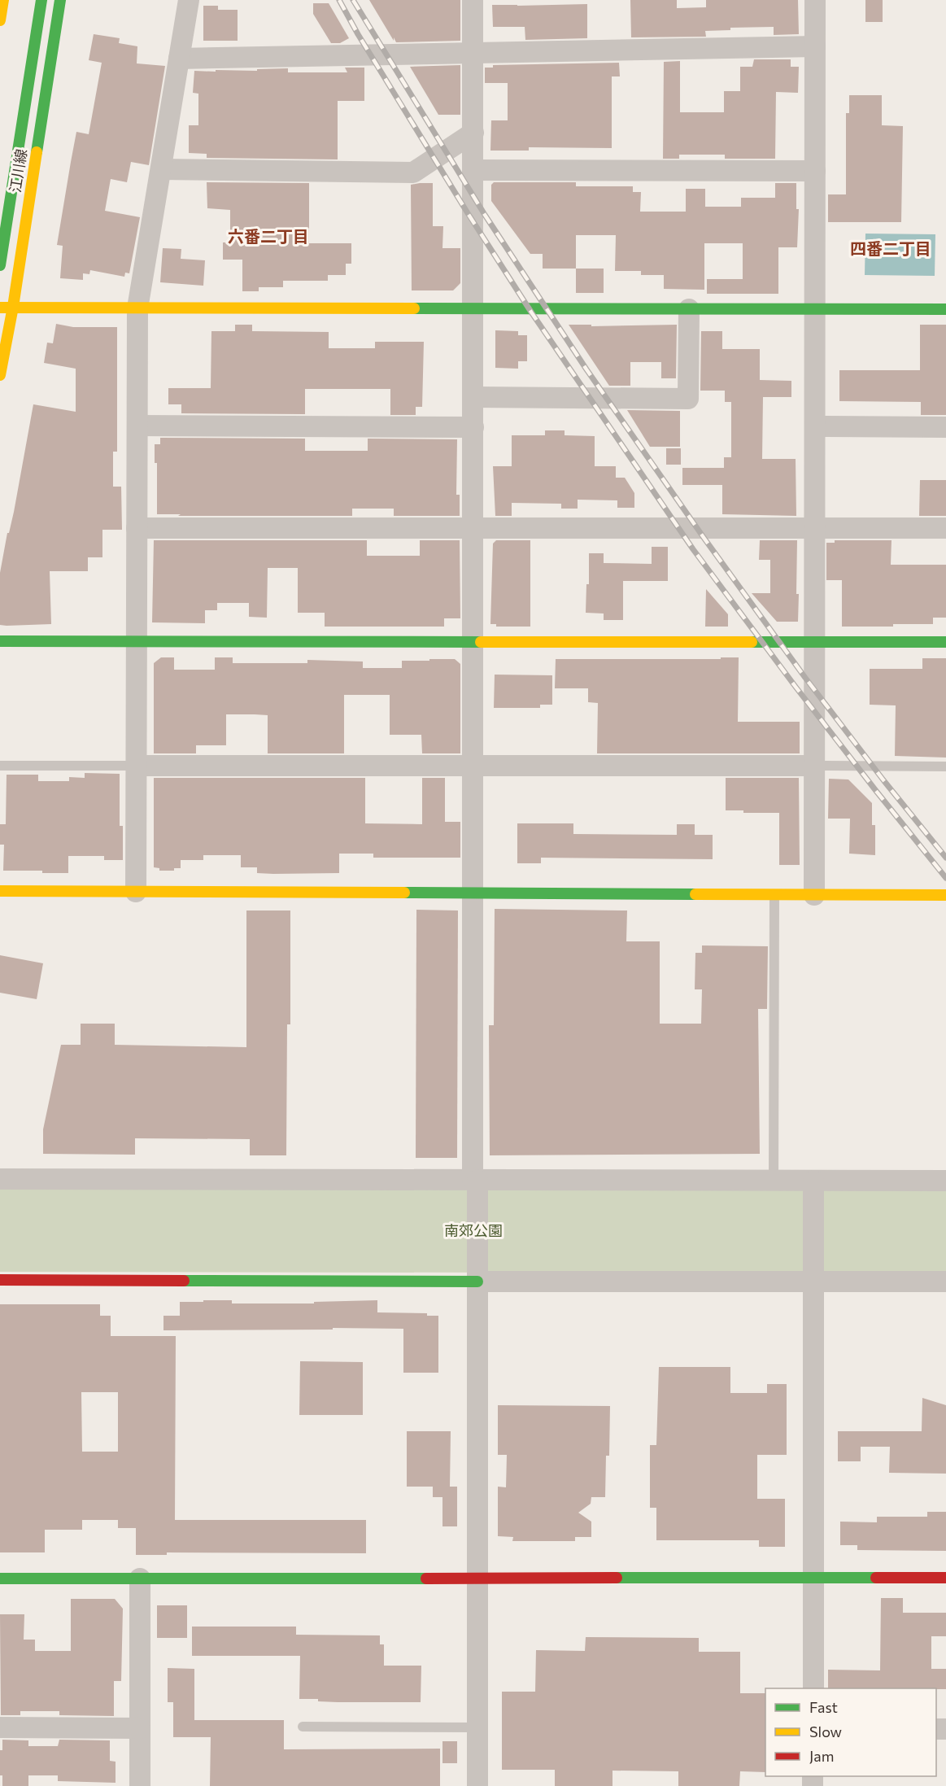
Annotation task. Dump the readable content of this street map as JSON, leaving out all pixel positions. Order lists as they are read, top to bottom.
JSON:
{
  "streets": {
    "main road": ["江川線"]
  },
  "districts": ["六番二丁目", "四番二丁目"],
  "parks": ["南郊公園"],
  "legend": ["Fast", "Slow", "Jam"]
}
